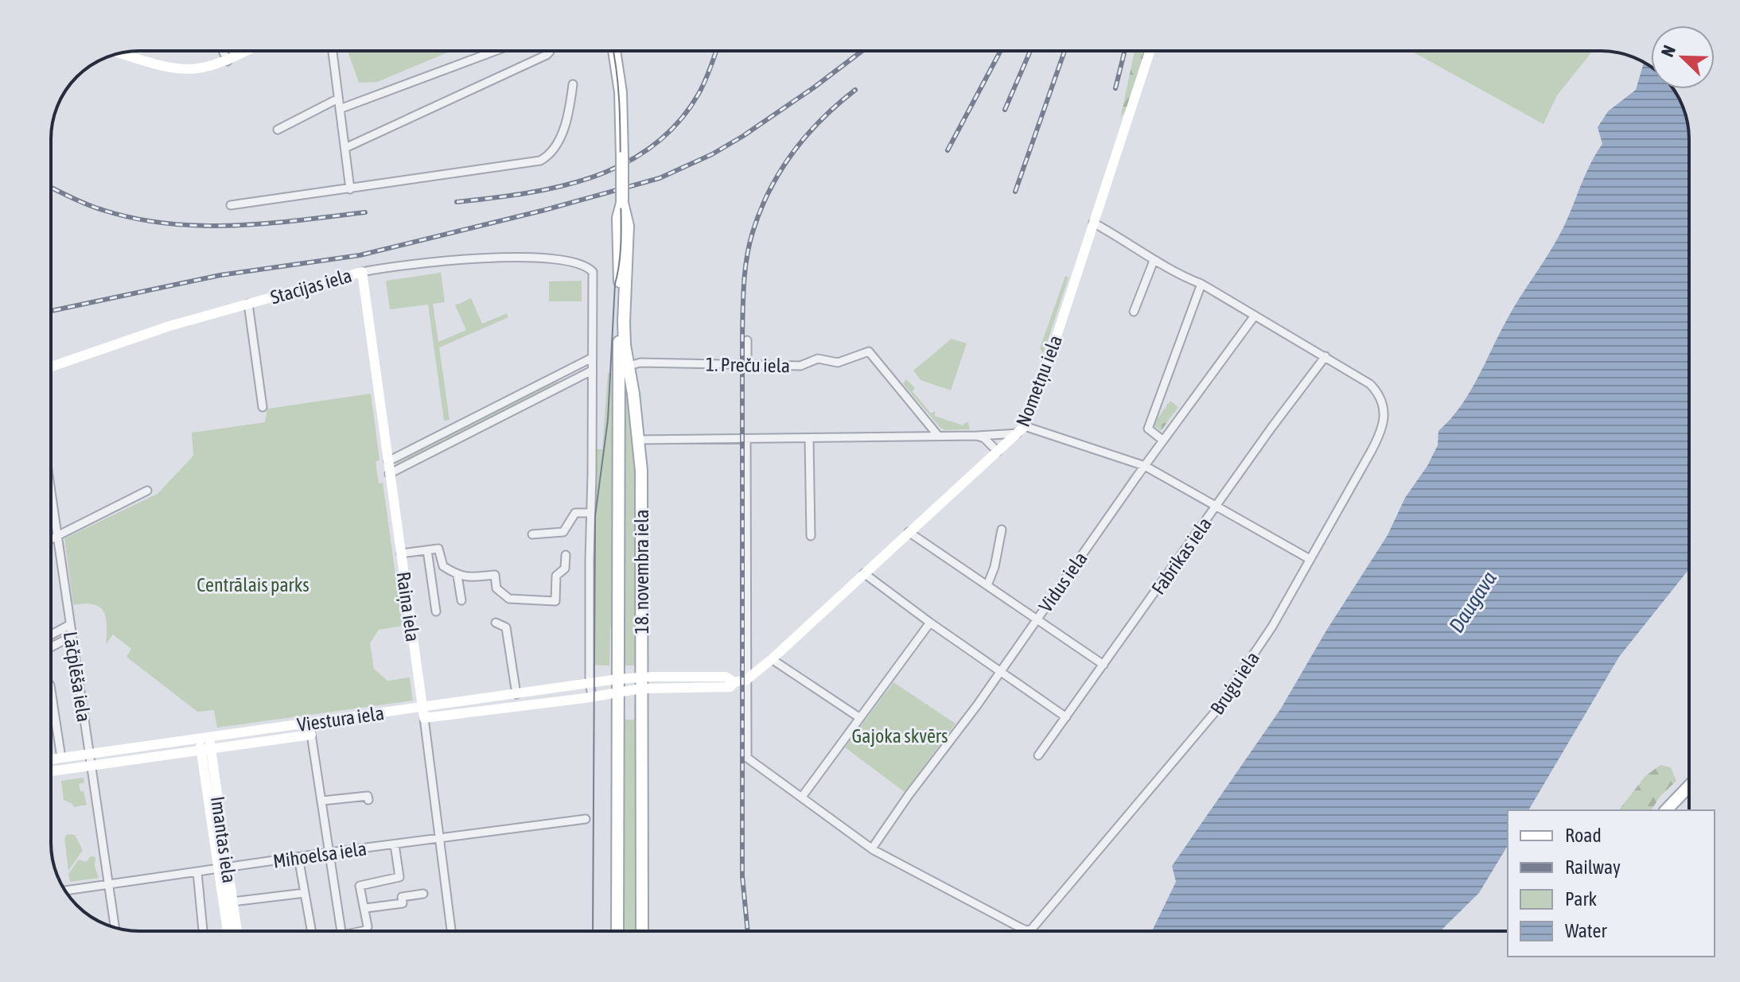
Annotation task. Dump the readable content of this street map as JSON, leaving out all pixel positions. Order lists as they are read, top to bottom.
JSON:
{
  "streets": {
    "main road": ["18. novembra iela"],
    "street": [
      "Stacijas iela",
      "1. Preču iela",
      "Nometņu iela",
      "Fabrikas iela",
      "Vidus iela",
      "Raiņa iela",
      "Lāčplēša iela",
      "Bruģu iela",
      "Viestura iela",
      "Imantas iela",
      "Mihoelsa iela"
    ]
  },
  "crossings": [
    ["Stacijas iela", "Raiņa iela"],
    ["1. Preču iela", "18. novembra iela"],
    ["Nometņu iela", "18. novembra iela"],
    ["Nometņu iela", "Viestura iela"],
    ["Fabrikas iela", "Bruģu iela"],
    ["18. novembra iela", "Viestura iela"],
    ["Vidus iela", "Bruģu iela"],
    ["Raiņa iela", "Viestura iela"],
    ["Raiņa iela", "Mihoelsa iela"],
    ["Lāčplēša iela", "Viestura iela"],
    ["Lāčplēša iela", "Mihoelsa iela"],
    ["Viestura iela", "Imantas iela"],
    ["Imantas iela", "Mihoelsa iela"]
  ],
  "water": ["Daugava"],
  "parks": ["Centrālais parks", "Gajoka skvērs"],
  "legend": [
    "Road",
    "Railway",
    "Park",
    "Water"
  ],
  "north": "top left"
}
